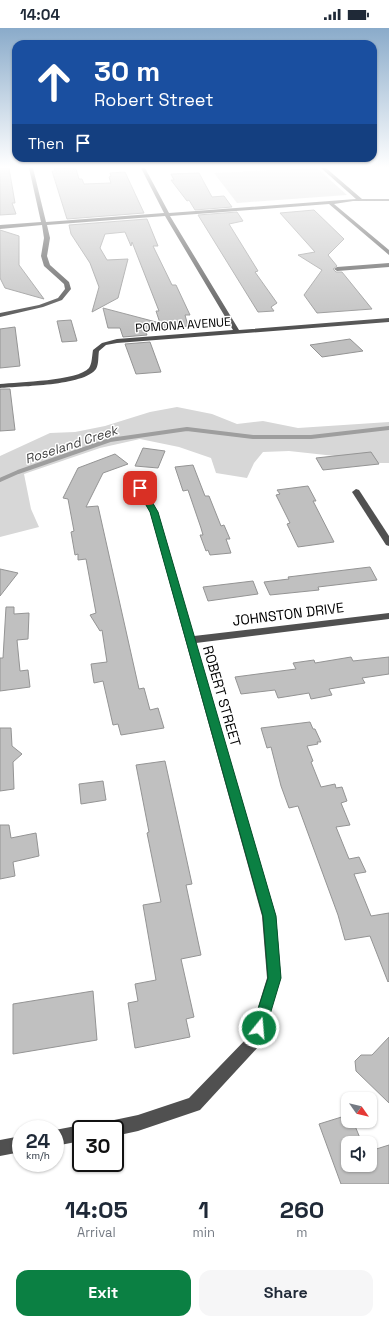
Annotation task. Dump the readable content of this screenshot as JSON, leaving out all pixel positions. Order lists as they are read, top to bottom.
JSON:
{
  "streets": {
    "street": ["POMONA AVENUE", "JOHNSTON DRIVE", "ROBERT STREET"]
  },
  "crossings": [
    ["JOHNSTON DRIVE", "ROBERT STREET"]
  ],
  "water": ["Roseland Creek"],
  "north": "bottom right",
  "page": {
    "status": "14:04",
    "turn": ["30 m", "Robert Street"],
    "then": "Then",
    "speed": "24 km/h",
    "limit": "30",
    "eta": [
      "14:05",
      "Arrival",
      "1",
      "min",
      "260",
      "m"
    ],
    "buttons": ["Exit", "Share"]
  }
}
